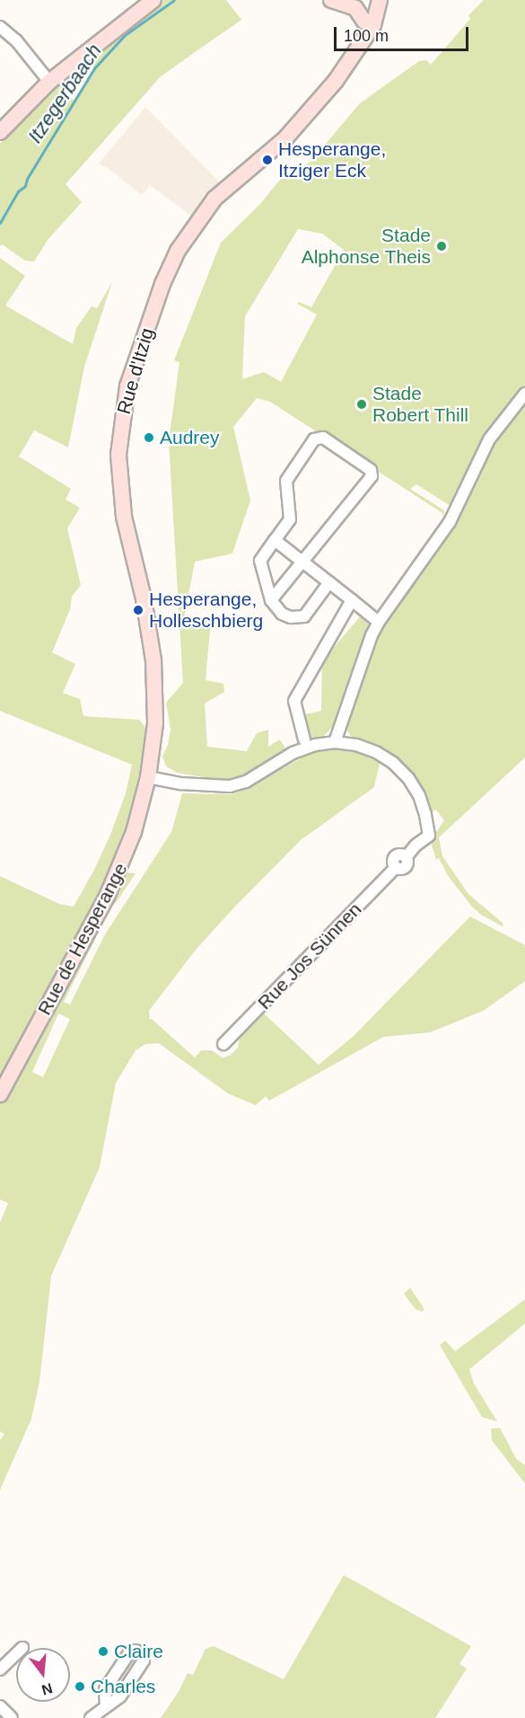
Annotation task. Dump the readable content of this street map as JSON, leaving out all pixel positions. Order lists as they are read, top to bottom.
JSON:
{
  "streets": {
    "main road": ["Rue d'Itzig", "Rue de Hesperange"],
    "street": ["Rue Jos Sünnen"]
  },
  "crossings": [
    ["Rue d'Itzig", "Rue de Hesperange"]
  ],
  "water": ["Itzegerbaach"],
  "places": [
    "Hesperange, Itziger Eck",
    "Stade Alphonse Theis",
    "Stade Robert Thill",
    "Audrey",
    "Hesperange, Holleschbierg",
    "Claire",
    "Charles"
  ],
  "scale_bar": "100 m",
  "north": "bottom"
}
